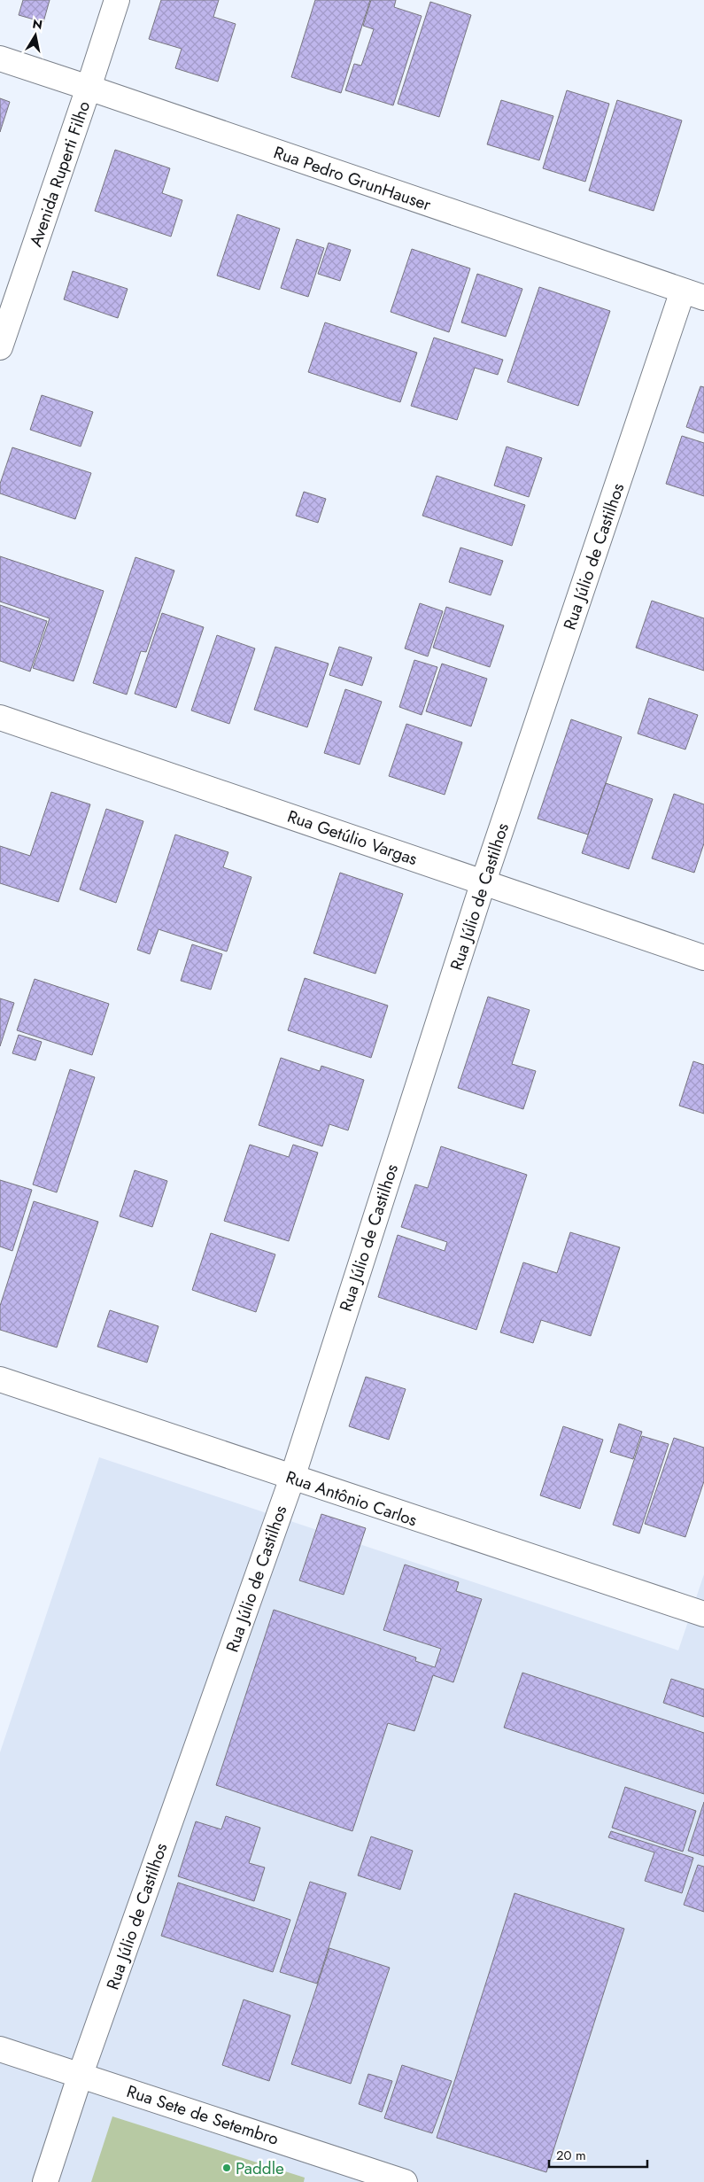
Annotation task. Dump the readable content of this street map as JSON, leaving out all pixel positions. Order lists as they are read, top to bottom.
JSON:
{
  "streets": {
    "street": [
      "Avenida Ruperti Filho",
      "Rua Pedro GrunHauser",
      "Rua Júlio de Castilhos",
      "Rua Getúlio Vargas",
      "Rua Antônio Carlos",
      "Rua Sete de Setembro"
    ]
  },
  "crossings": [
    ["Avenida Ruperti Filho", "Rua Pedro GrunHauser"],
    ["Rua Pedro GrunHauser", "Rua Júlio de Castilhos"],
    ["Rua Júlio de Castilhos", "Rua Getúlio Vargas"],
    ["Rua Júlio de Castilhos", "Rua Antônio Carlos"],
    ["Rua Júlio de Castilhos", "Rua Sete de Setembro"]
  ],
  "places": ["Paddle"],
  "scale_bar": "20 m",
  "north": "top"
}
